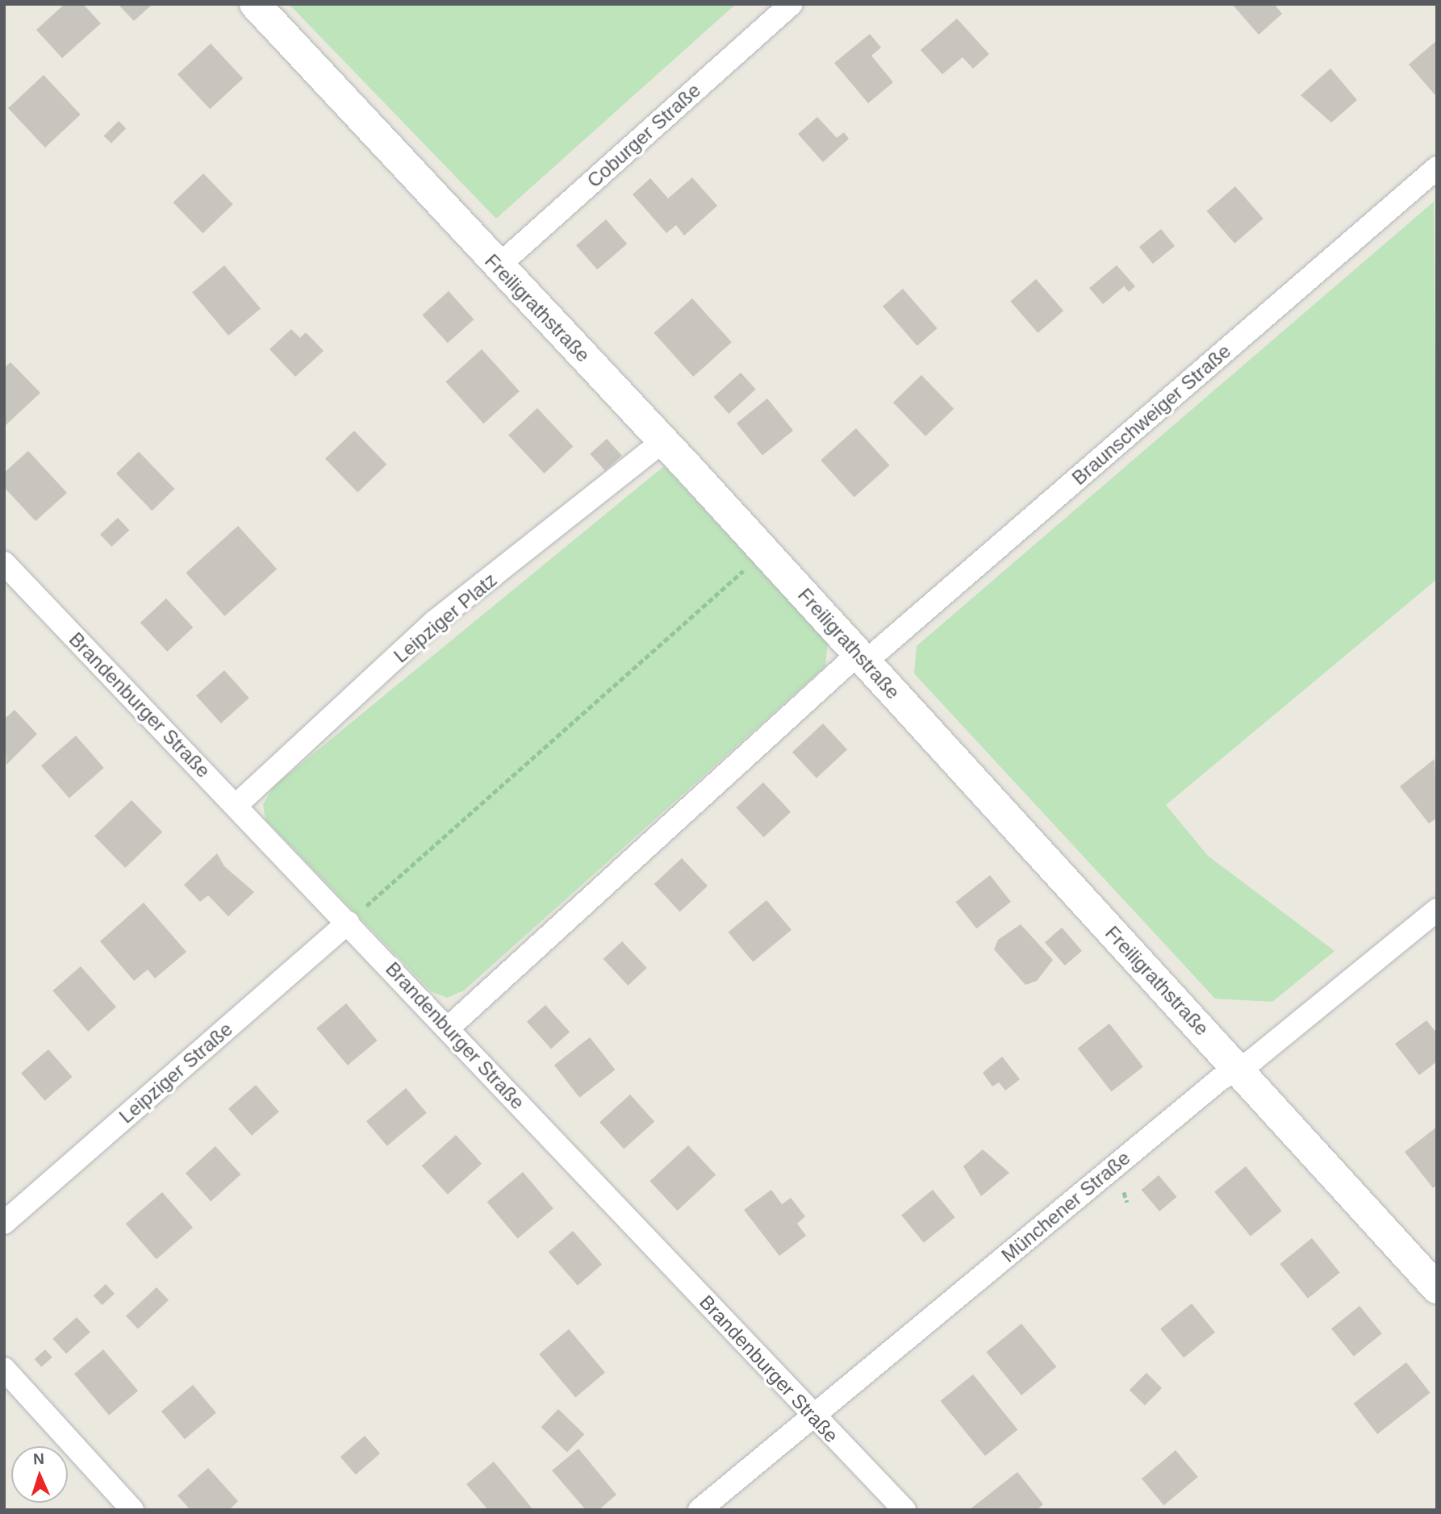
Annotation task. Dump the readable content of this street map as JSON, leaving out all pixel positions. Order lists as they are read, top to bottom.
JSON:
{
  "streets": {
    "street": [
      "Coburger Straße",
      "Freiligrathstraße",
      "Braunschweiger Straße",
      "Leipziger Platz",
      "Brandenburger Straße",
      "Leipziger Straße",
      "Münchener Straße"
    ]
  },
  "crossings": [
    ["Coburger Straße", "Freiligrathstraße"],
    ["Freiligrathstraße", "Braunschweiger Straße"],
    ["Freiligrathstraße", "Leipziger Platz"],
    ["Freiligrathstraße", "Münchener Straße"],
    ["Leipziger Platz", "Brandenburger Straße"],
    ["Brandenburger Straße", "Leipziger Straße"],
    ["Brandenburger Straße", "Münchener Straße"]
  ],
  "north": "top"
}
